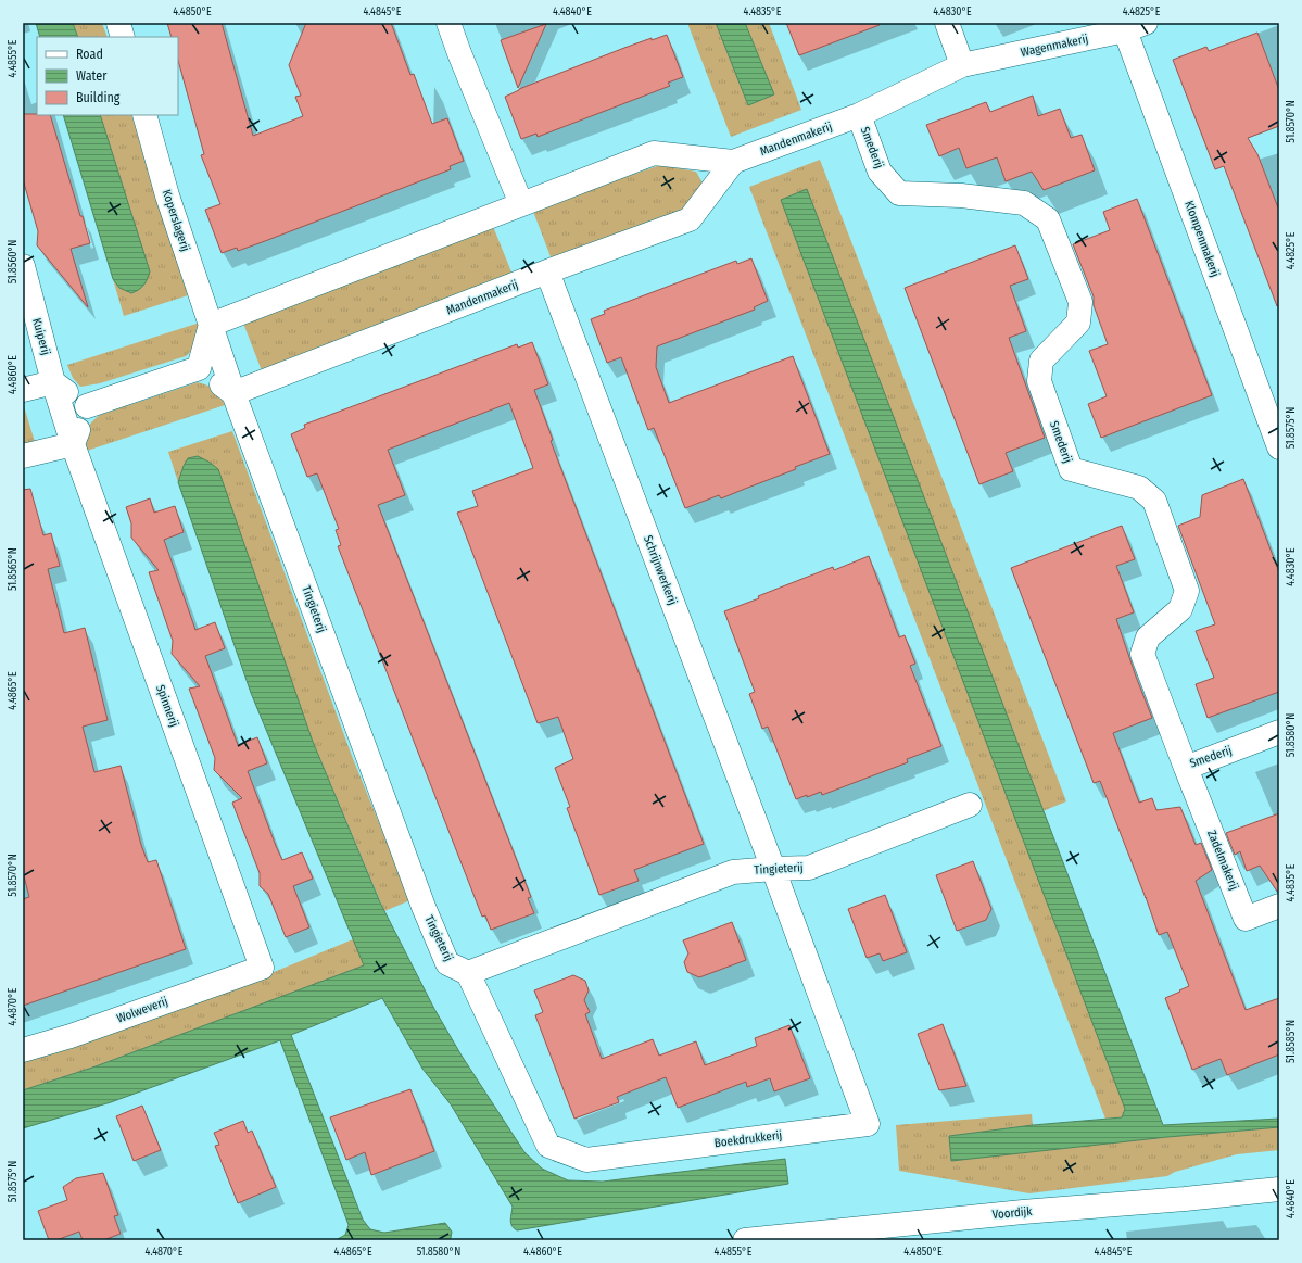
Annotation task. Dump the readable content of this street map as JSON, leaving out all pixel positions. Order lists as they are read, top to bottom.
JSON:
{
  "streets": {
    "street": [
      "Wagenmakerij",
      "Mandenmakerij",
      "Smederij",
      "Koperslagerij",
      "Klompenmakerij",
      "Kuiperij",
      "Schrijnwerkerij",
      "Tingieterij",
      "Spinnerij",
      "Zadelmakerij",
      "Wolweverij",
      "Boekdrukkerij",
      "Voordijk"
    ]
  },
  "crossings": [
    ["Wagenmakerij", "Mandenmakerij"],
    ["Wagenmakerij", "Smederij"],
    ["Wagenmakerij", "Klompenmakerij"],
    ["Mandenmakerij", "Smederij"],
    ["Mandenmakerij", "Koperslagerij"],
    ["Mandenmakerij", "Schrijnwerkerij"],
    ["Mandenmakerij", "Tingieterij"],
    ["Smederij", "Zadelmakerij"],
    ["Kuiperij", "Spinnerij"],
    ["Schrijnwerkerij", "Tingieterij"],
    ["Schrijnwerkerij", "Boekdrukkerij"],
    ["Tingieterij", "Boekdrukkerij"],
    ["Spinnerij", "Wolweverij"]
  ],
  "legend": ["Road", "Water", "Building"],
  "coordinates": [
    "4.4850°E",
    "4.4845°E",
    "4.4840°E",
    "4.4835°E",
    "4.4830°E",
    "4.4825°E",
    "4.4855°E",
    "51.8570°N",
    "51.8560°N",
    "4.4860°E",
    "51.8575°N",
    "51.8565°N",
    "4.4865°E",
    "51.8580°N",
    "4.4870°E",
    "51.8585°N"
  ]
}
